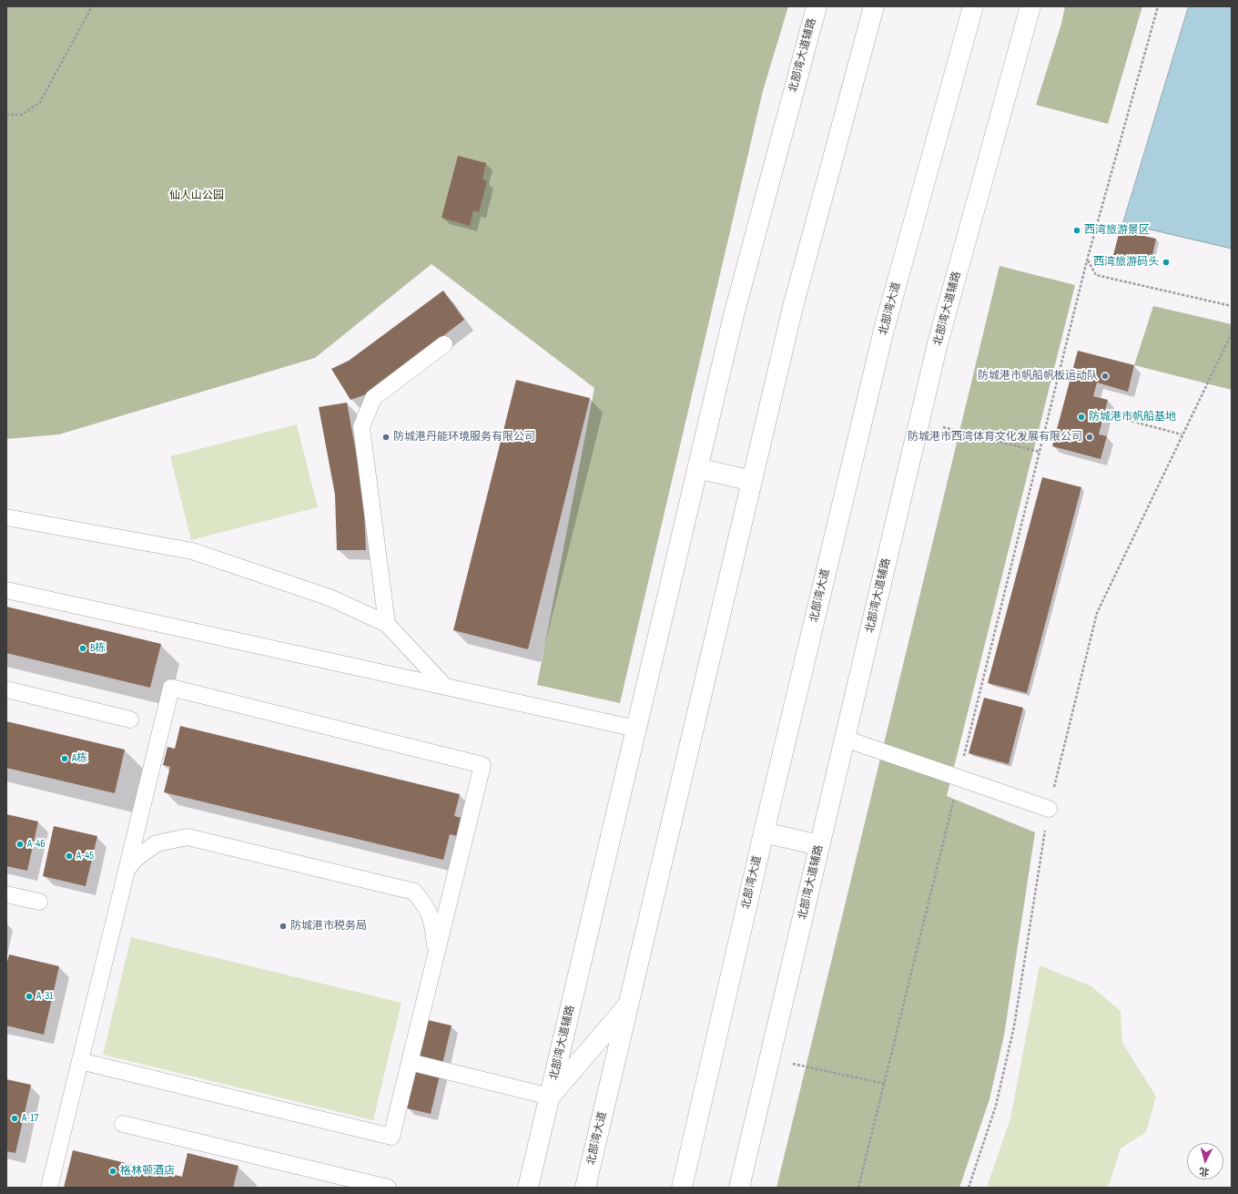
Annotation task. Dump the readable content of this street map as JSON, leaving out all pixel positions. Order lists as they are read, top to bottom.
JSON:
{
  "streets": {
    "main road": ["北部湾大道辅路", "北部湾大道"]
  },
  "parks": ["仙人山公园"],
  "places": [
    "西湾旅游景区",
    "西湾旅游码头",
    "防城港市帆船帆板运动队",
    "防城港市帆船基地",
    "防城港丹能环境服务有限公司",
    "防城港市西湾体育文化发展有限公司",
    "B栋",
    "A栋",
    "A-46",
    "A-45",
    "防城港市税务局",
    "A-31",
    "A-17",
    "格林顿酒店"
  ],
  "north": "bottom"
}
